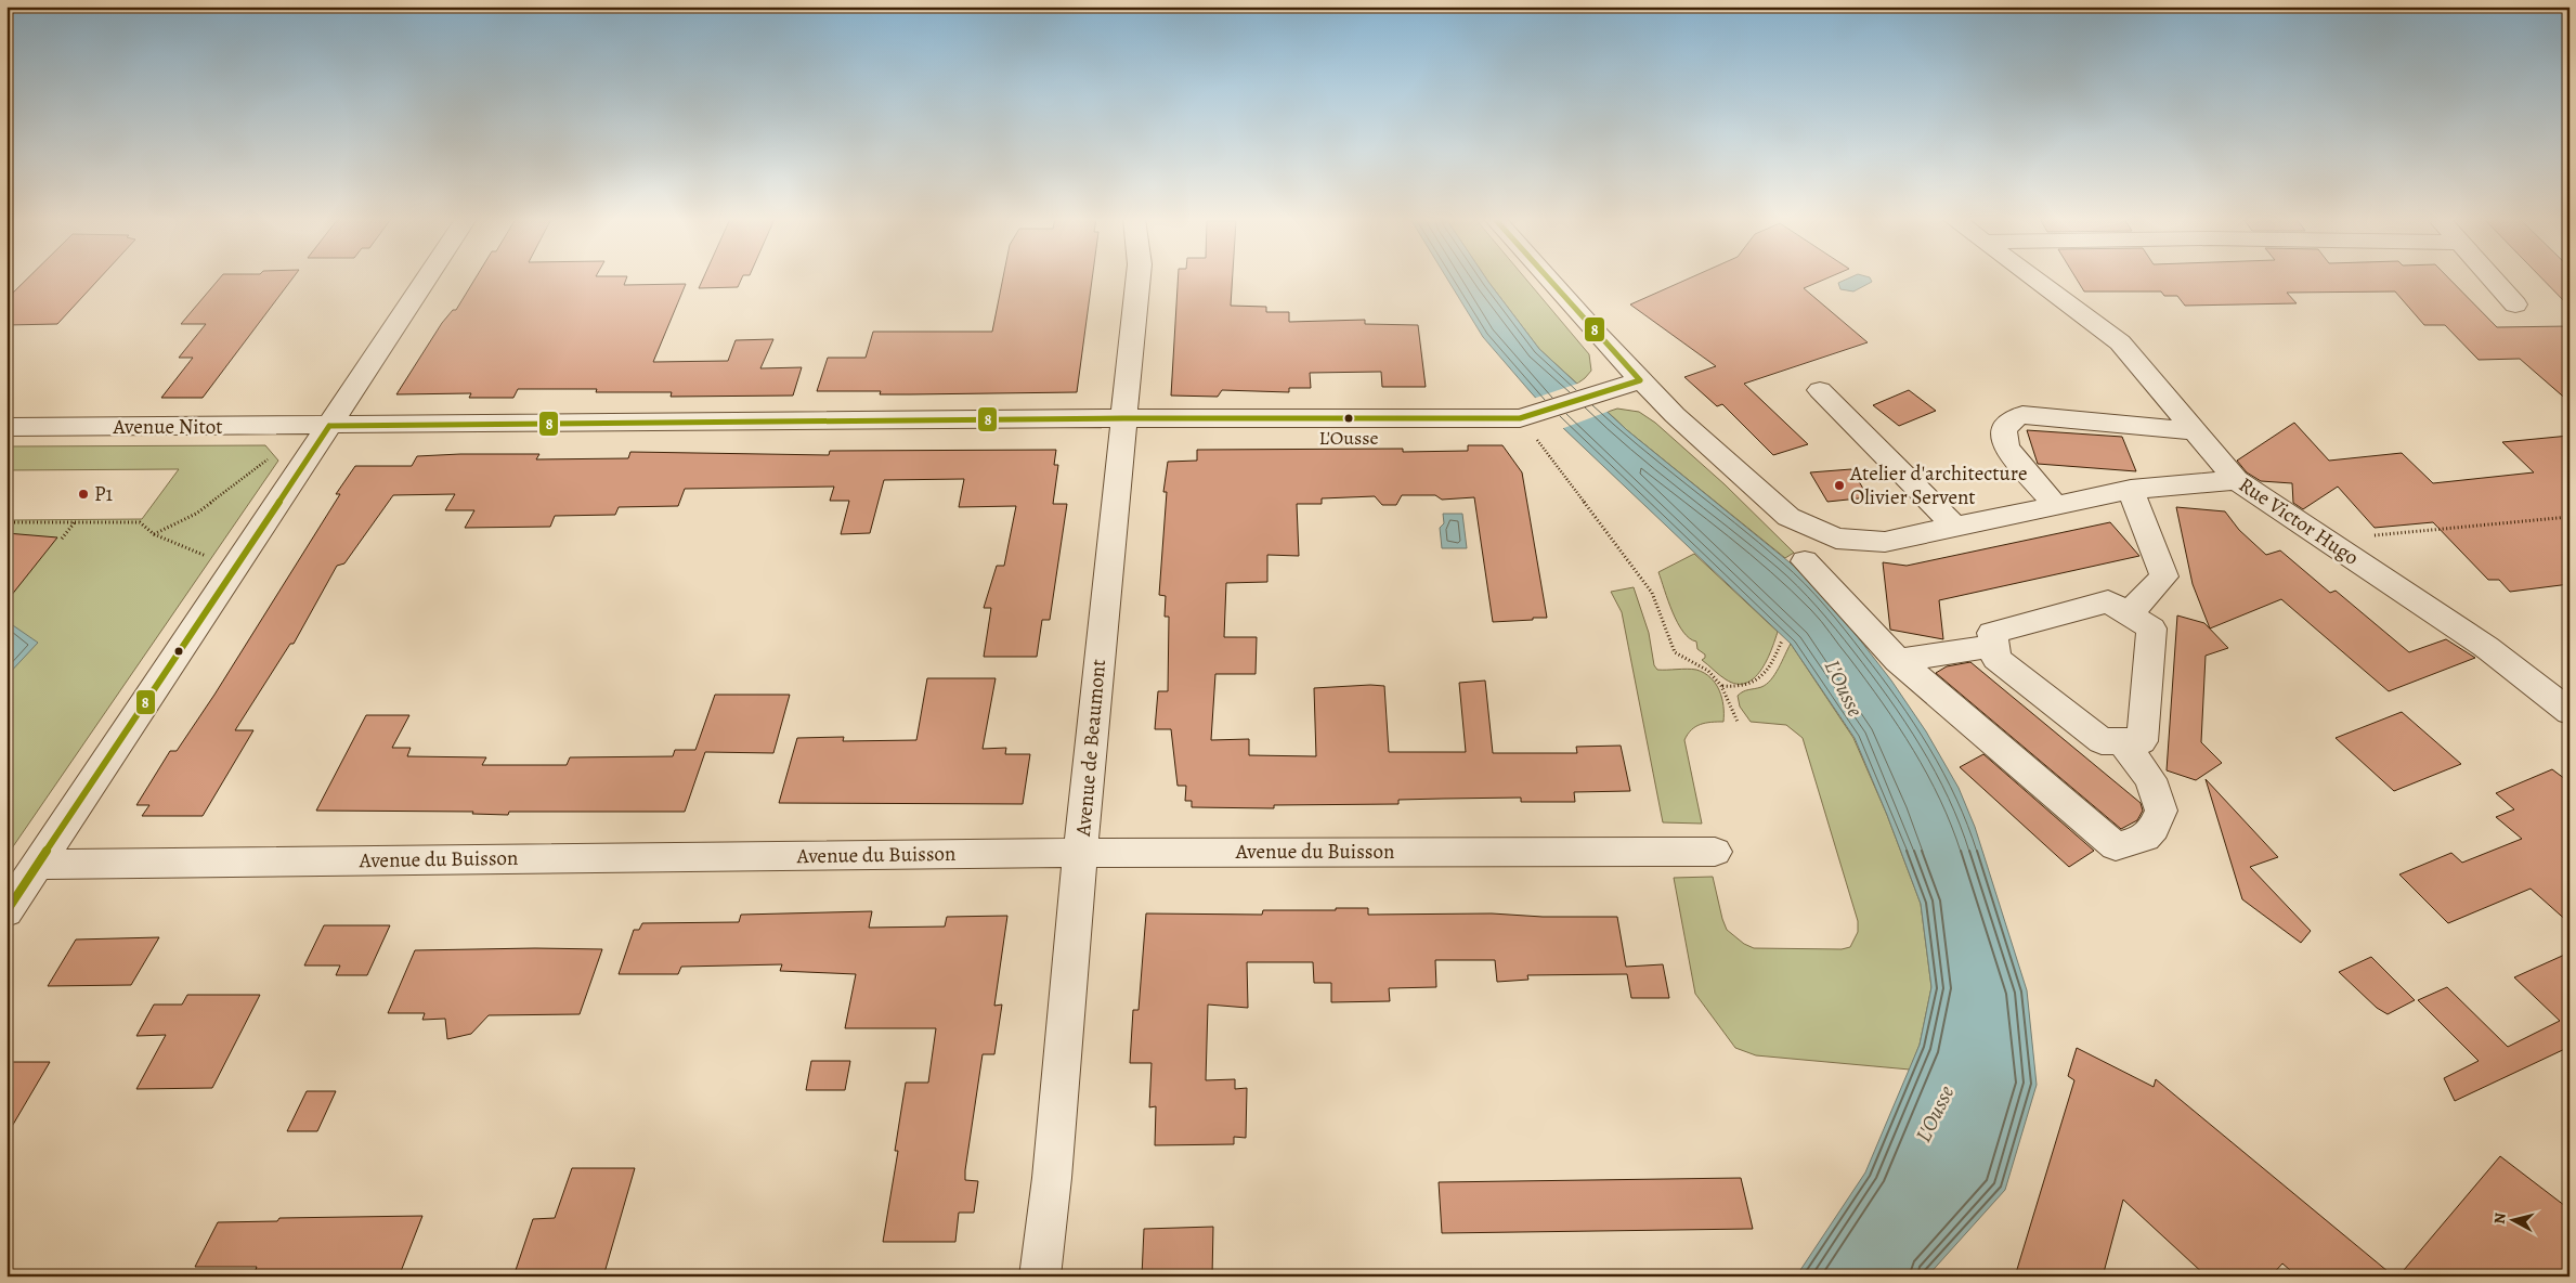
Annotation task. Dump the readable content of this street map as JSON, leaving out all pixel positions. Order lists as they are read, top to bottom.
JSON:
{
  "streets": {
    "street": [
      "Avenue Nitot",
      "Rue Victor Hugo",
      "Avenue de Beaumont",
      "Avenue du Buisson"
    ]
  },
  "crossings": [
    ["Avenue Nitot", "Avenue de Beaumont"],
    ["Avenue de Beaumont", "Avenue du Buisson"]
  ],
  "water": ["L'Ousse"],
  "places": ["L'Ousse", "Atelier d'architecture Olivier Servent", "P1"],
  "lines": ["transit line 8"],
  "north": "left"
}
